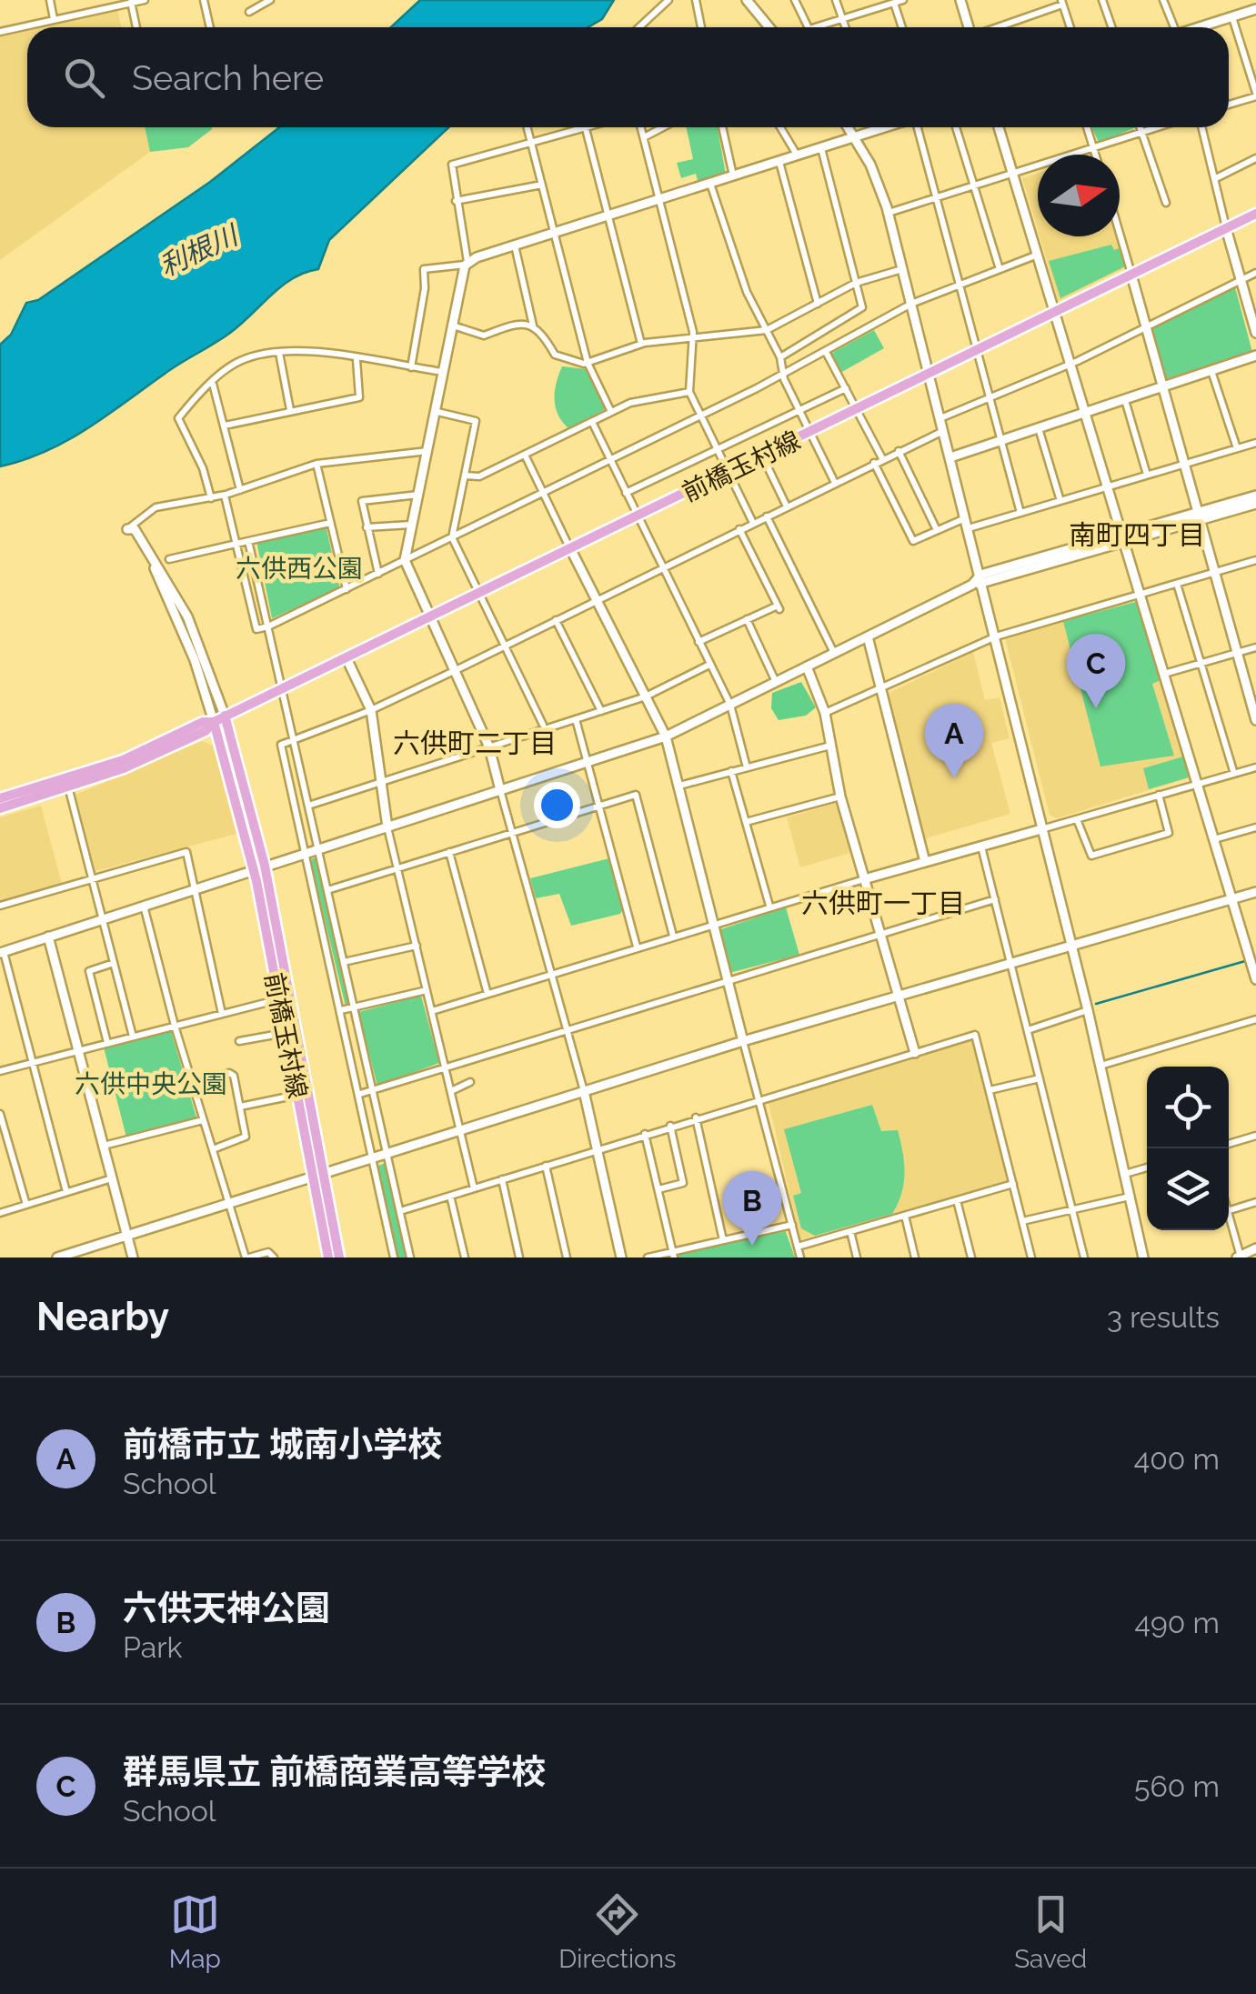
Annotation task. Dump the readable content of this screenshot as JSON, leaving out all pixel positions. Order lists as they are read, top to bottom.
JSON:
{
  "streets": {
    "main road": ["前橋玉村線"]
  },
  "districts": ["南町四丁目", "六供町二丁目", "六供町一丁目"],
  "water": ["利根川"],
  "parks": ["六供西公園", "六供中央公園"],
  "north": "right",
  "page": {
    "search": "Search here",
    "pins": ["C", "A", "B"],
    "heading": ["Nearby", "3 results"],
    "list": [
      {
        "mark": "A",
        "name": "前橋市立 城南小学校",
        "note": "School",
        "value": "400 m"
      },
      {
        "mark": "B",
        "name": "六供天神公園",
        "note": "Park",
        "value": "490 m"
      },
      {
        "mark": "C",
        "name": "群馬県立 前橋商業高等学校",
        "note": "School",
        "value": "560 m"
      }
    ],
    "nav": ["Map", "Directions", "Saved"]
  }
}
